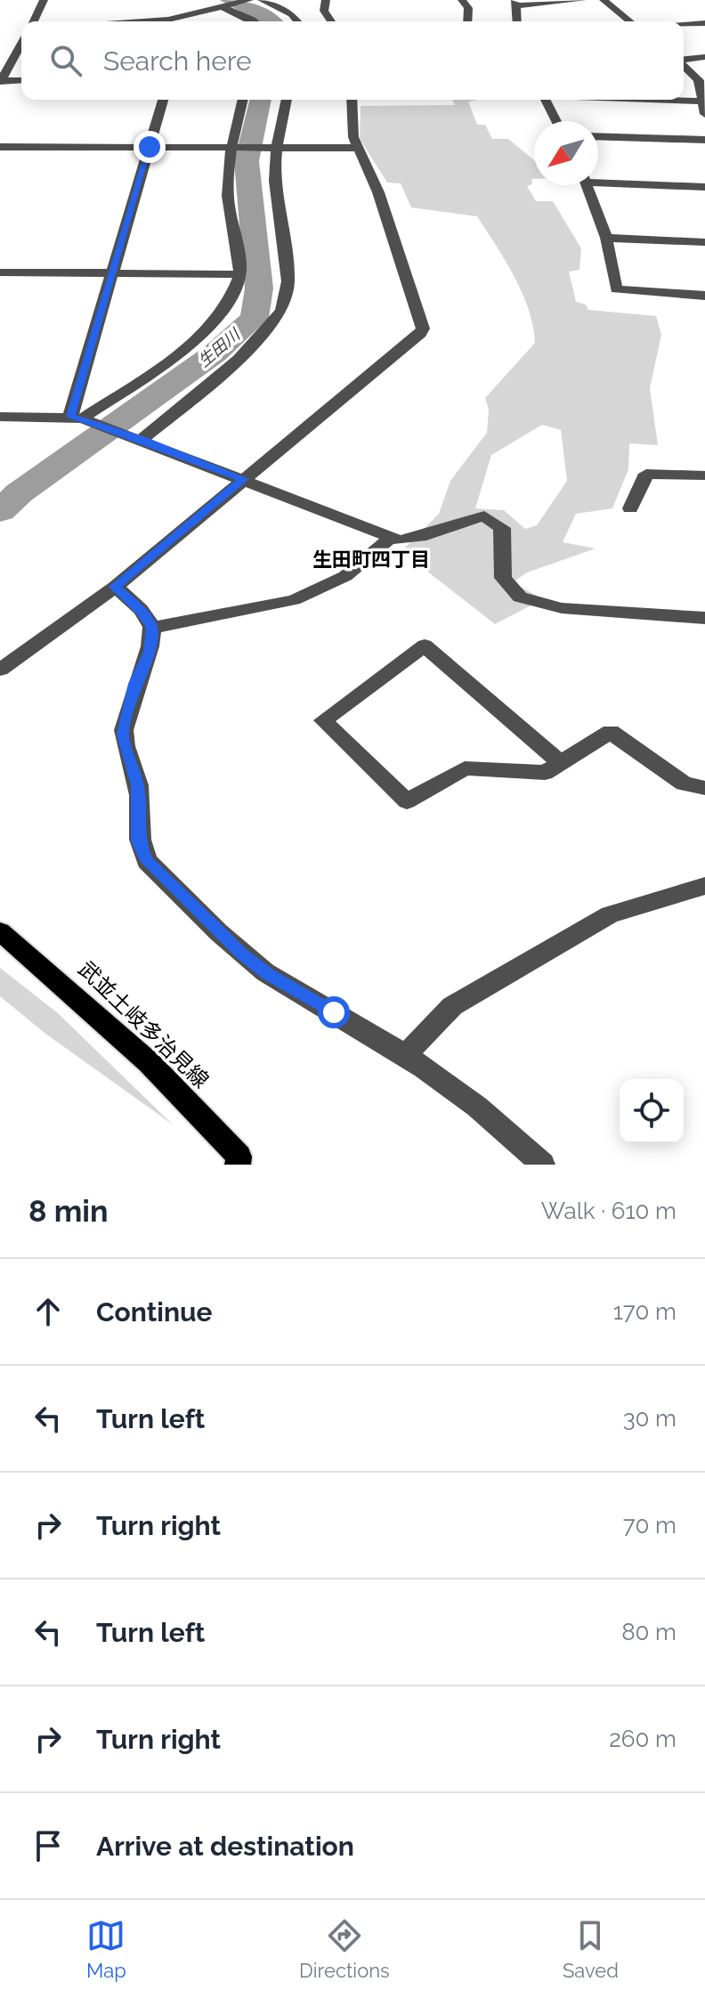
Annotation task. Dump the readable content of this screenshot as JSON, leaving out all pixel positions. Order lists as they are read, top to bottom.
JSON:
{
  "streets": {
    "main road": ["武並土岐多治見線"]
  },
  "districts": ["生田町四丁目"],
  "water": ["生田川"],
  "north": "bottom left",
  "page": {
    "search": "Search here",
    "heading": ["8 min", "Walk · 610 m"],
    "list": [
      ["Continue", "170 m"],
      ["Turn left", "30 m"],
      ["Turn right", "70 m"],
      ["Turn left", "80 m"],
      ["Turn right", "260 m"],
      "Arrive at destination"
    ],
    "nav": ["Map", "Directions", "Saved"]
  }
}
